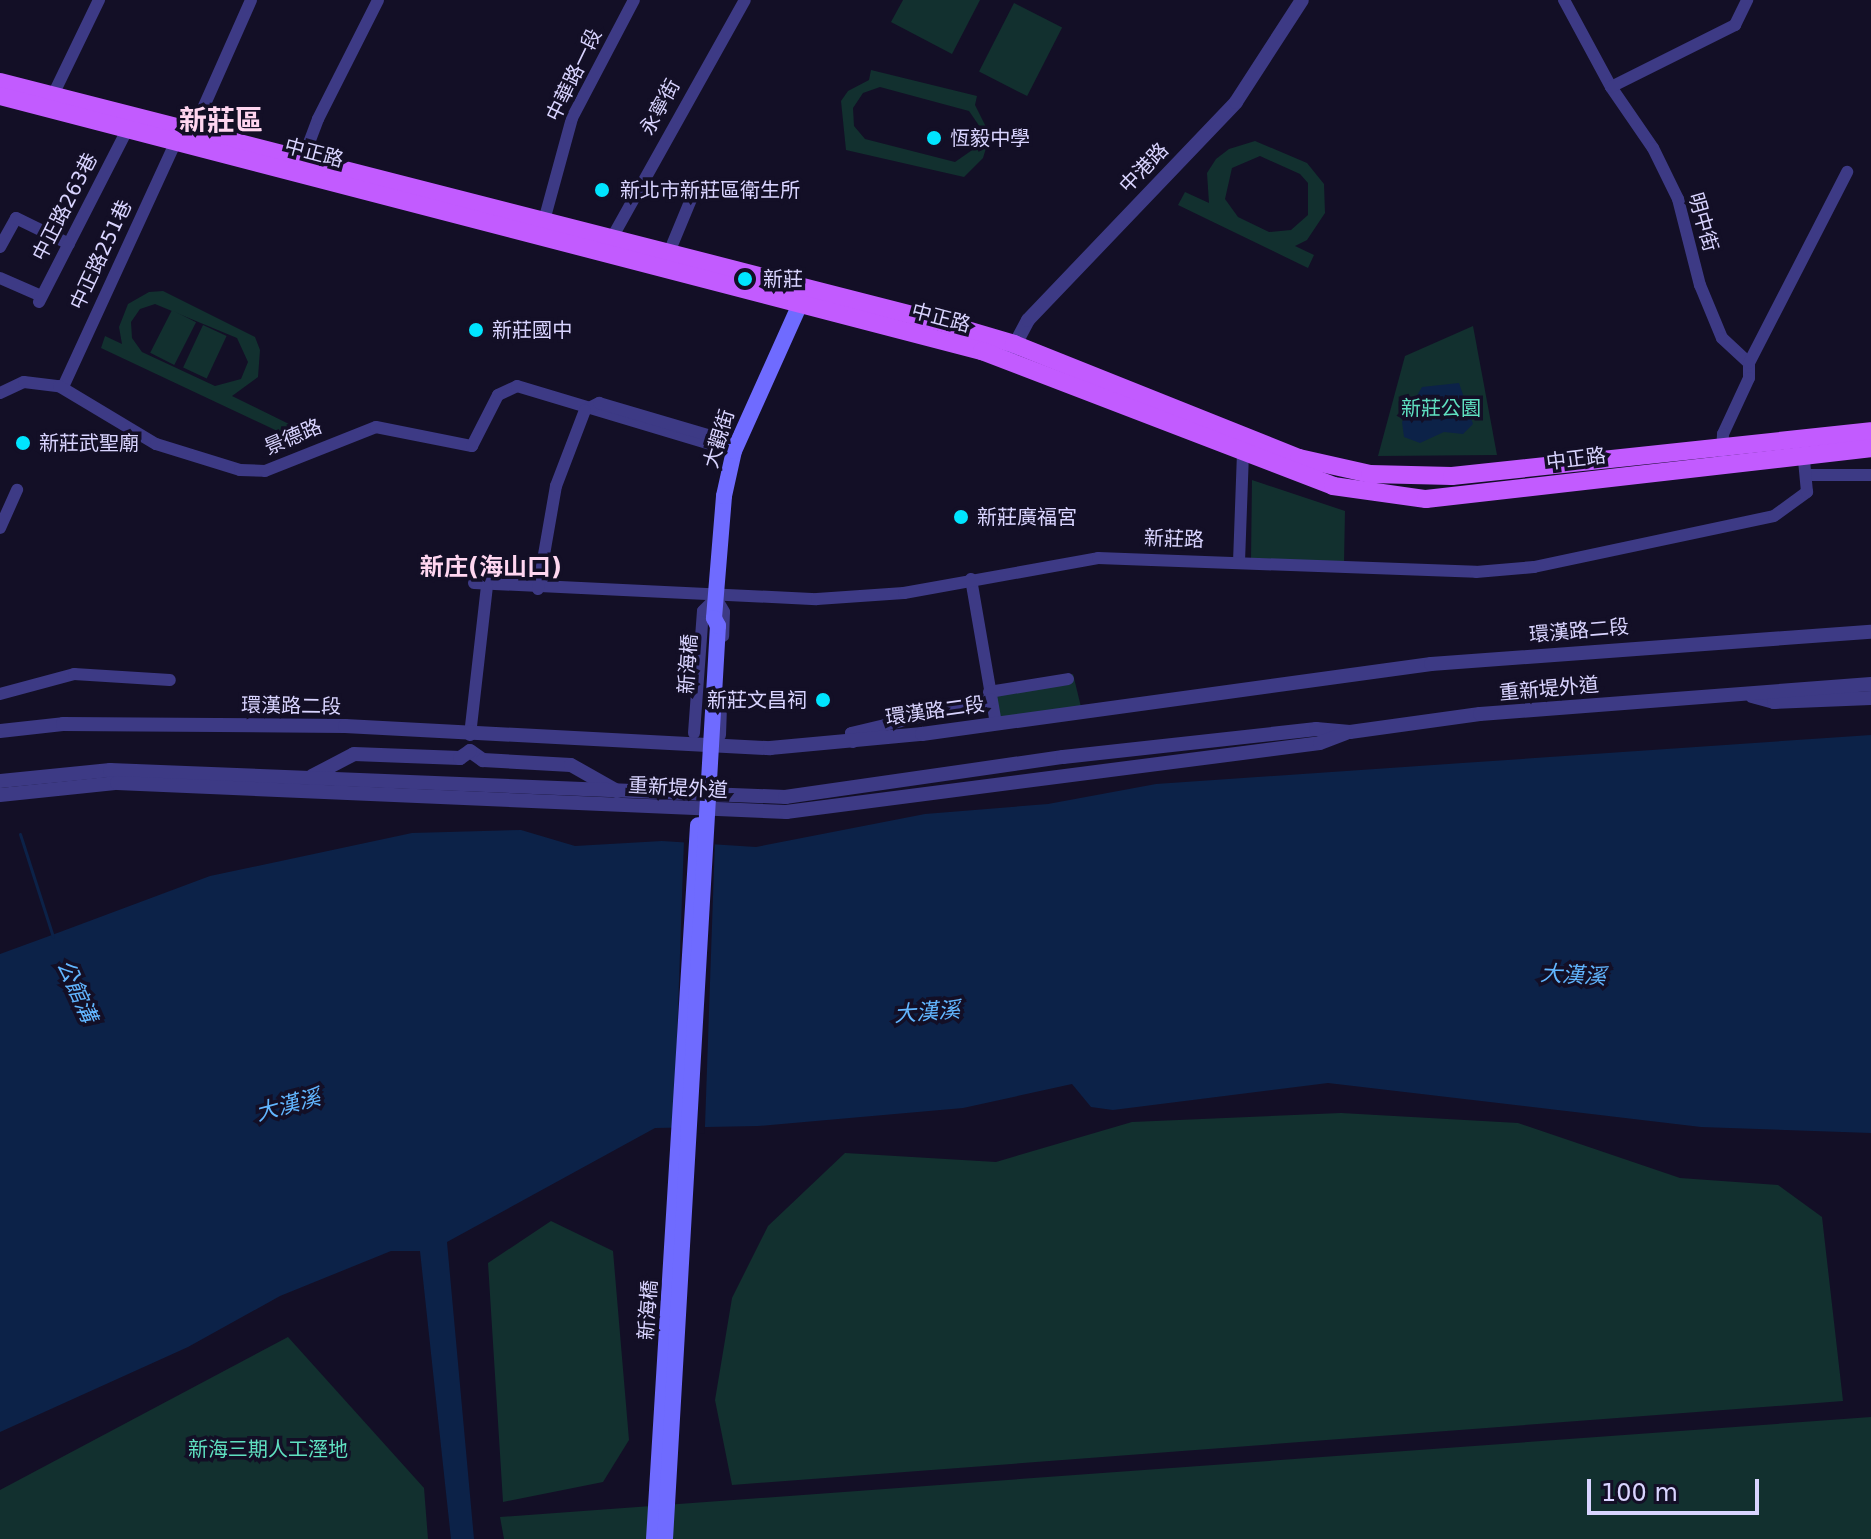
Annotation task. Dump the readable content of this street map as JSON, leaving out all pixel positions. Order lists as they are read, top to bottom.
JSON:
{
  "streets": {
    "main road": ["中正路", "大觀街", "新海橋"],
    "street": [
      "中華路一段",
      "永寧街",
      "中港路",
      "中正路263巷",
      "明中街",
      "中正路251巷",
      "景德路",
      "新莊路",
      "環漢路二段",
      "重新堤外道"
    ]
  },
  "crossings": [
    ["中華路一段", "中正路"],
    ["永寧街", "中正路"],
    ["中正路", "中港路"],
    ["中正路", "中正路263巷"],
    ["中正路", "中正路251巷"],
    ["中正路", "大觀街"],
    ["中正路251巷", "景德路"],
    ["景德路", "大觀街"],
    ["大觀街", "新莊路"],
    ["大觀街", "新海橋"],
    ["新莊路", "環漢路二段"]
  ],
  "districts": ["新莊區", "新庄(海山口)"],
  "water": ["大漢溪", "公館溝"],
  "parks": ["新莊公園", "新海三期人工溼地"],
  "places": [
    "恆毅中學",
    "新北市新莊區衛生所",
    "新莊",
    "新莊國中",
    "新莊武聖廟",
    "新莊廣福宮",
    "新莊文昌祠"
  ],
  "scale_bar": "100 m"
}
